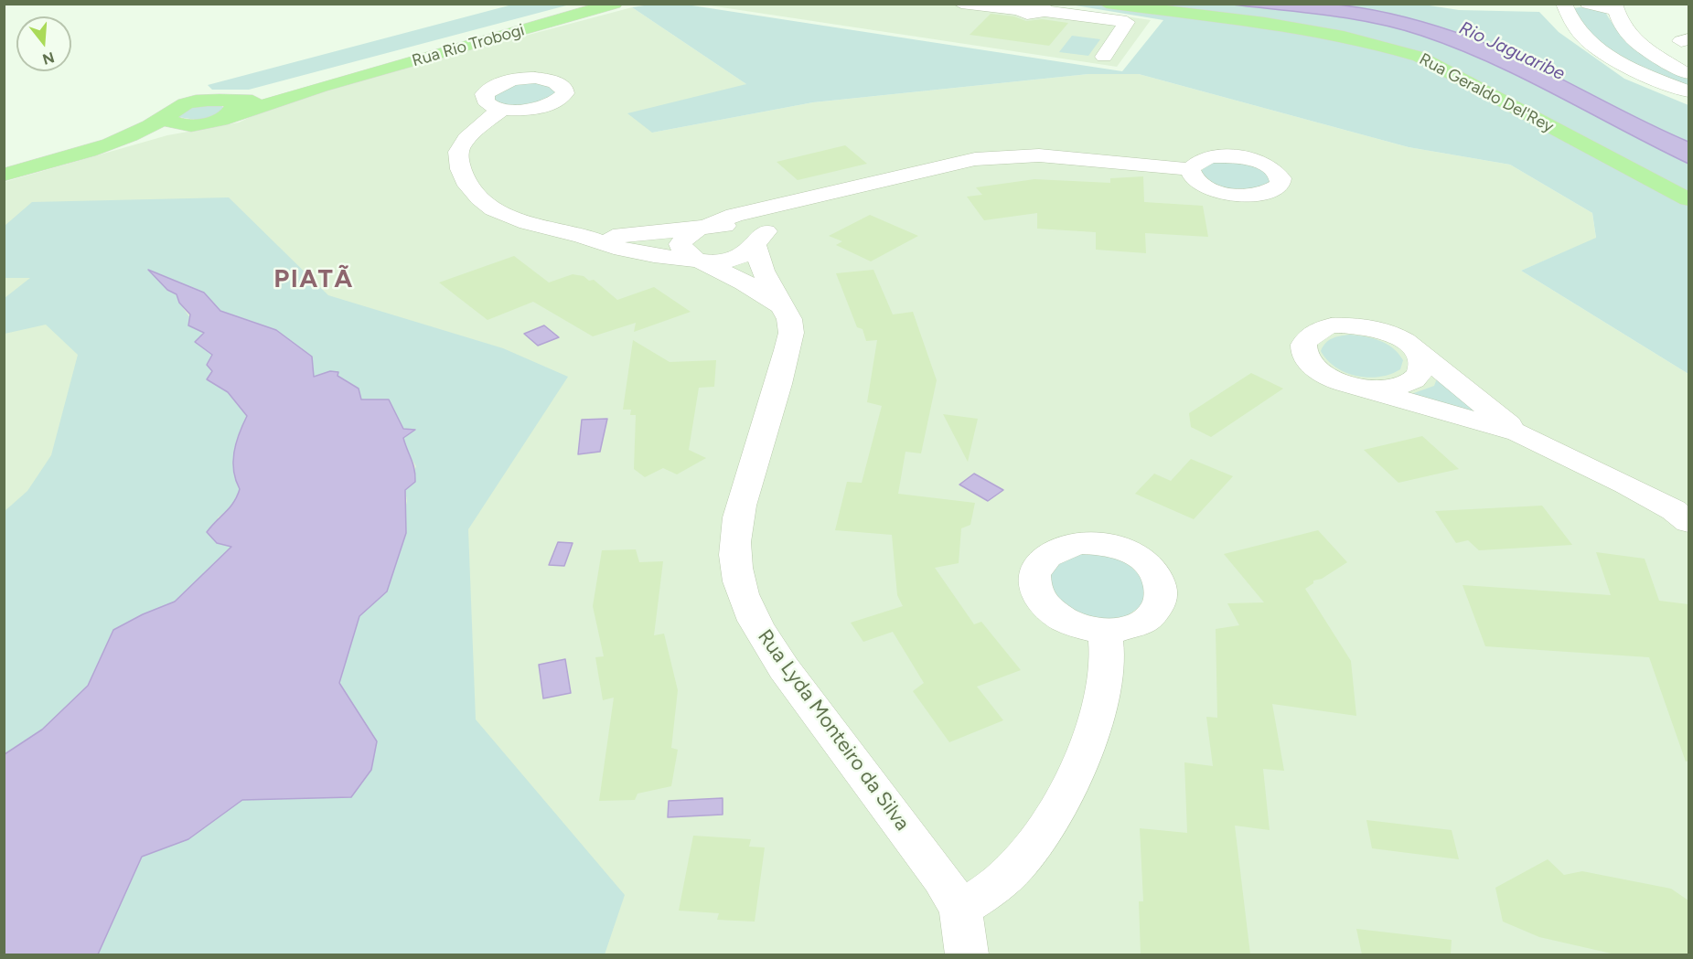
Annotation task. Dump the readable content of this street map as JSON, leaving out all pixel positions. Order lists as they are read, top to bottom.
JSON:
{
  "streets": {
    "main road": ["Rua Rio Trobogi", "Rua Geraldo Del'Rey"],
    "street": ["Rua Lyda Monteiro da Silva"]
  },
  "districts": ["PIATÃ"],
  "water": ["Rio Jaguaribe"],
  "north": "bottom"
}
